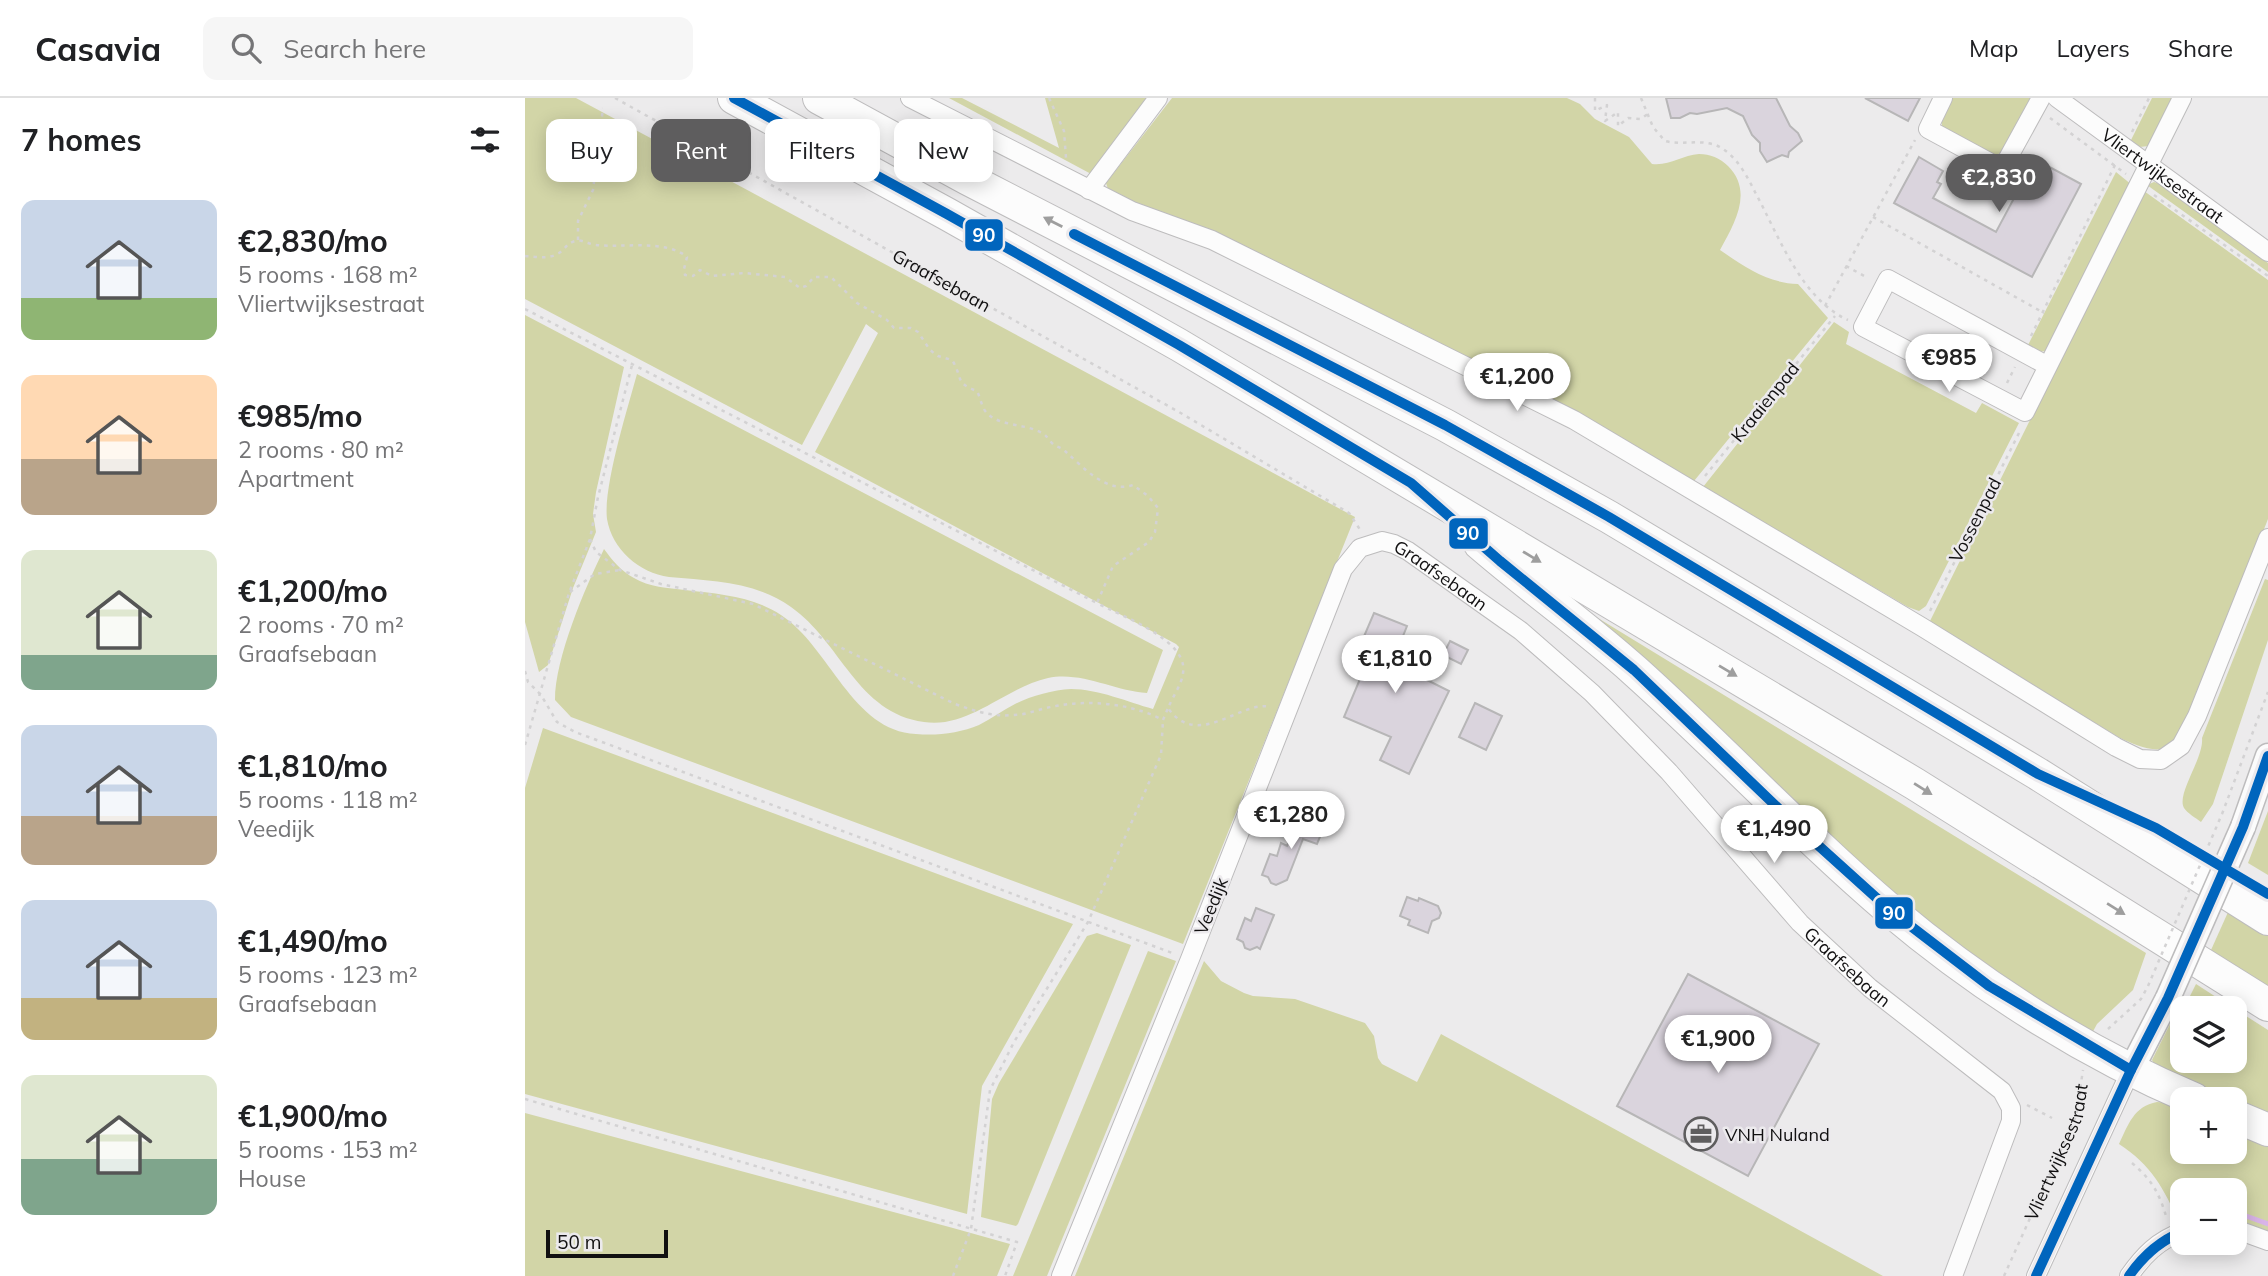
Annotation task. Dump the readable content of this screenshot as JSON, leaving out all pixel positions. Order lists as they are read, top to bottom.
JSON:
{
  "streets": {
    "street": ["Vliertwijksestraat", "Graafsebaan", "Veedijk"],
    "path": ["Kraaienpad", "Vossenpad"]
  },
  "crossings": [
    ["Graafsebaan", "Veedijk"]
  ],
  "places": {
    "office": ["VNH Nuland"]
  },
  "lines": ["transit line 90"],
  "scale_bar": "50 m",
  "page": {
    "header": "Casavia",
    "search": "Search here",
    "nav": ["Map", "Layers", "Share"],
    "heading": "7 homes",
    "chip": [
      "Buy",
      "Rent",
      "Filters",
      "New"
    ],
    "price": [
      "€2,830",
      "€985",
      "€1,200",
      "€1,810",
      "€1,280",
      "€1,490",
      "€1,900"
    ],
    "list": [
      {
        "name": "€2,830/mo",
        "note": "5 rooms · 168 m² · Vliertwijksestraat"
      },
      {
        "name": "€985/mo",
        "note": "2 rooms · 80 m² · Apartment"
      },
      {
        "name": "€1,200/mo",
        "note": "2 rooms · 70 m² · Graafsebaan"
      },
      {
        "name": "€1,810/mo",
        "note": "5 rooms · 118 m² · Veedijk"
      },
      {
        "name": "€1,490/mo",
        "note": "5 rooms · 123 m² · Graafsebaan"
      },
      {
        "name": "€1,900/mo",
        "note": "5 rooms · 153 m² · House"
      }
    ],
    "map_buttons": ["+", "−"],
    "scale": "50 m"
  }
}
